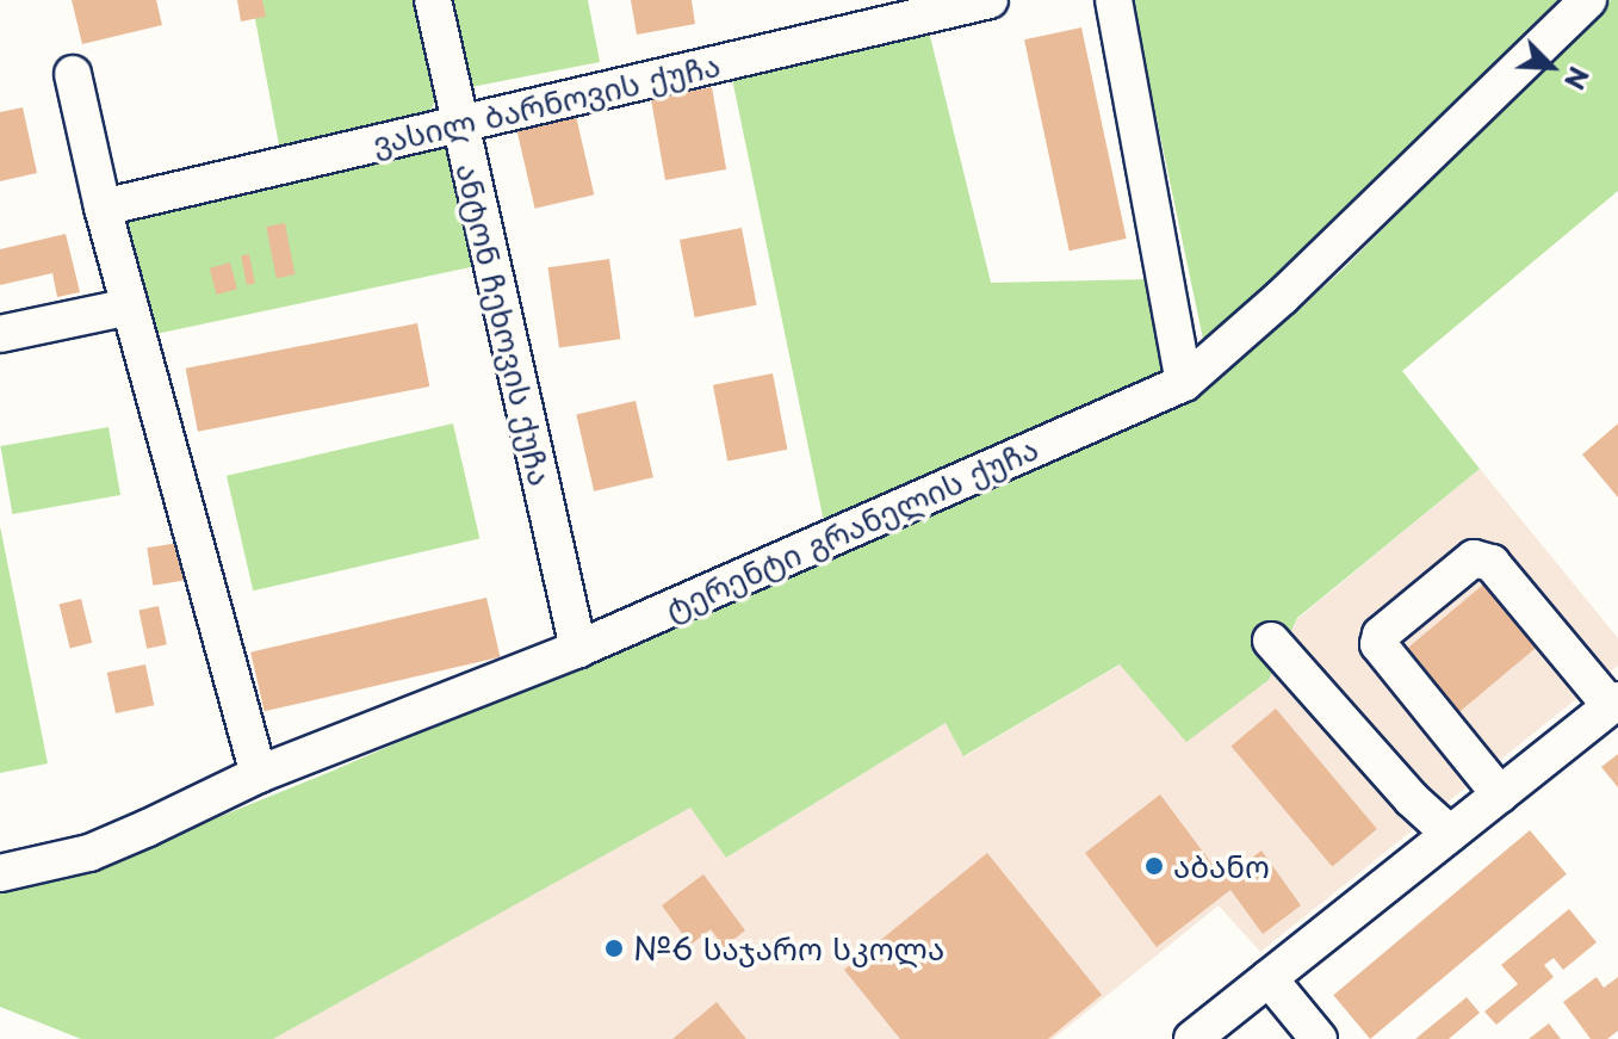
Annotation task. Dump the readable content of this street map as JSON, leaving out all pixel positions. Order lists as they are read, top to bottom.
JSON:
{
  "streets": {
    "street": ["ვასილ ბარნოვის ქუჩა", "ანტონ ჩეხოვის ქუჩა", "ტერენტი გრანელის ქუჩა"]
  },
  "crossings": [
    ["ვასილ ბარნოვის ქუჩა", "ანტონ ჩეხოვის ქუჩა"],
    ["ანტონ ჩეხოვის ქუჩა", "ტერენტი გრანელის ქუჩა"]
  ],
  "places": ["აბანო", "№6 საჯარო სკოლა"],
  "north": "bottom right"
}
